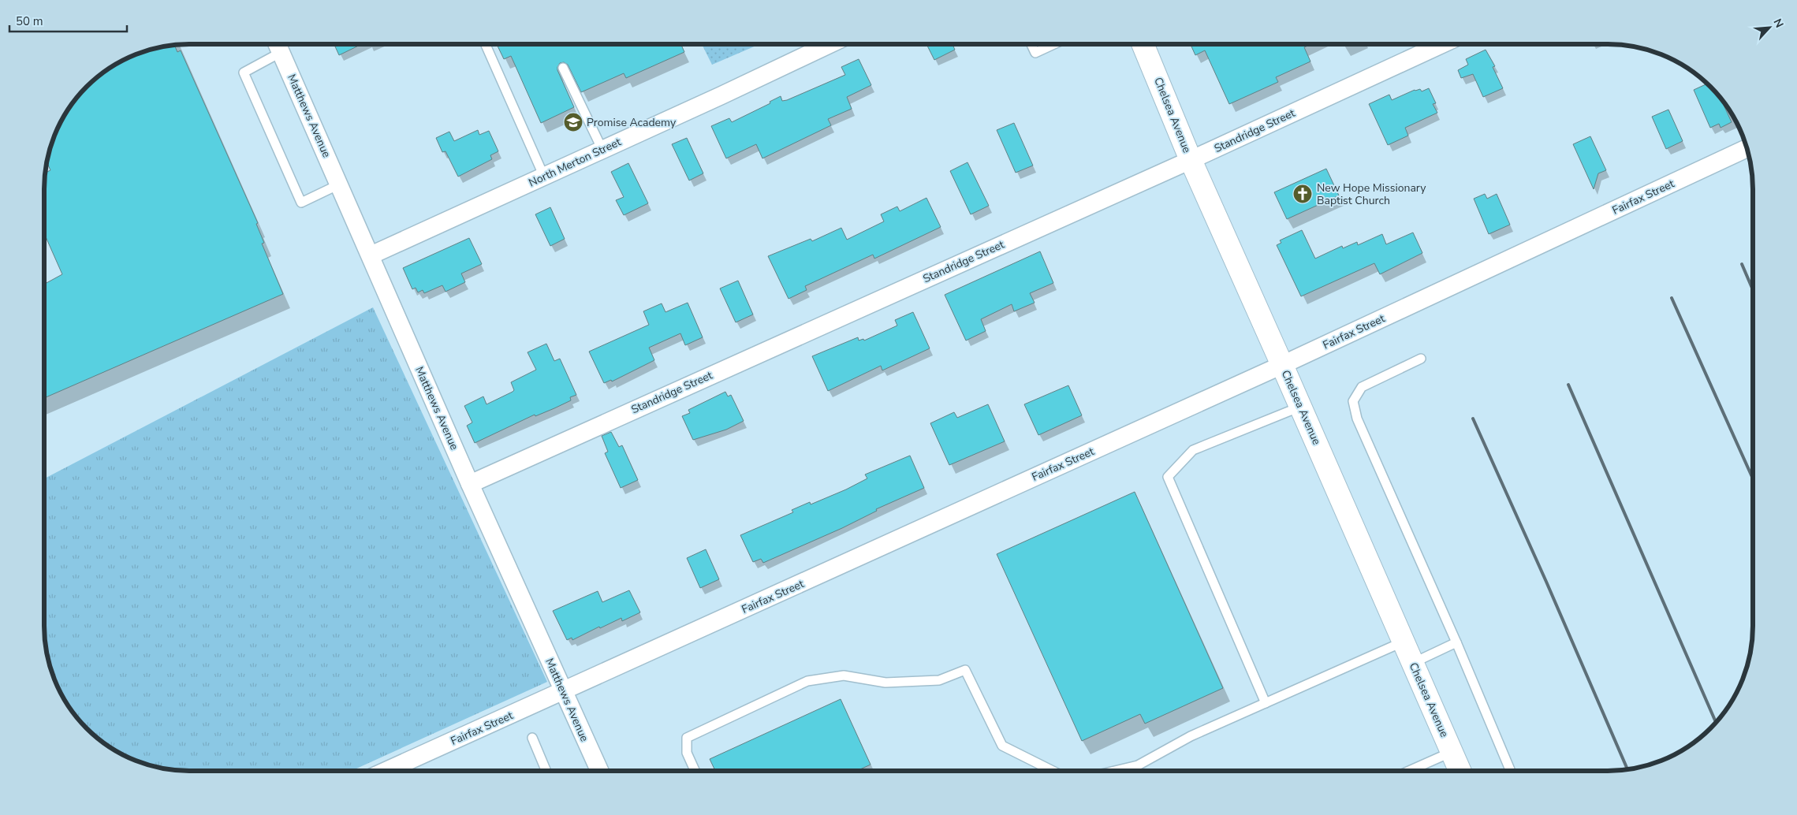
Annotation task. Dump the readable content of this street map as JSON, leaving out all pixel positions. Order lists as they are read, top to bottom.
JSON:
{
  "streets": {
    "main road": ["Chelsea Avenue"],
    "street": [
      "Matthews Avenue",
      "Standridge Street",
      "North Merton Street",
      "Fairfax Street"
    ]
  },
  "crossings": [
    ["Chelsea Avenue", "Standridge Street"],
    ["Chelsea Avenue", "Fairfax Street"],
    ["Matthews Avenue", "Standridge Street"],
    ["Matthews Avenue", "North Merton Street"],
    ["Matthews Avenue", "Fairfax Street"]
  ],
  "places": {
    "school or university": ["Promise Academy"],
    "church": ["New Hope Missionary Baptist Church"]
  },
  "scale_bar": "50 m",
  "north": "top right"
}
